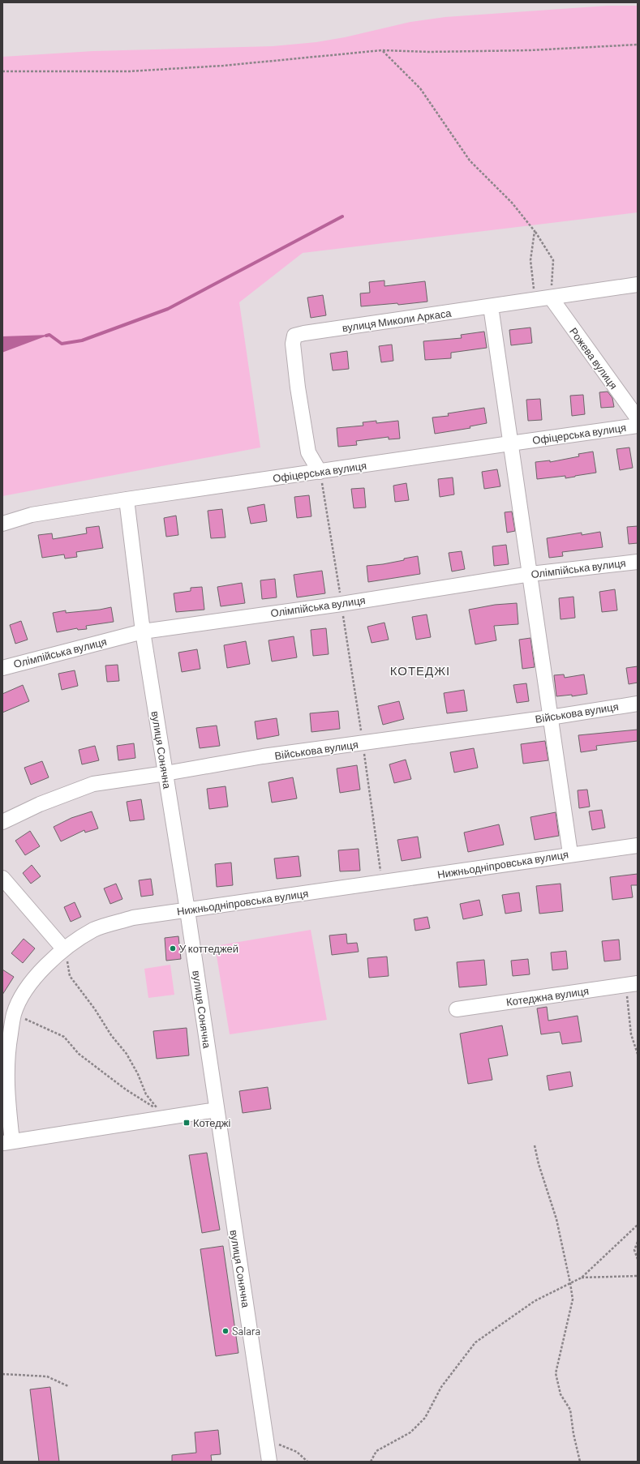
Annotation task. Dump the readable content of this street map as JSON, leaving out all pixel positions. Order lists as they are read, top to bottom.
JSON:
{
  "streets": {
    "street": [
      "вулиця Миколи Аркаса",
      "Рожева вулиця",
      "Офіцерська вулиця",
      "Олімпійська вулиця",
      "Військова вулиця",
      "вулиця Сонячна",
      "Нижньодніпровська вулиця",
      "Котеджна вулиця"
    ]
  },
  "crossings": [
    ["вулиця Миколи Аркаса", "Рожева вулиця"],
    ["вулиця Миколи Аркаса", "Офіцерська вулиця"],
    ["Офіцерська вулиця", "вулиця Сонячна"],
    ["Олімпійська вулиця", "вулиця Сонячна"],
    ["Військова вулиця", "вулиця Сонячна"],
    ["вулиця Сонячна", "Нижньодніпровська вулиця"]
  ],
  "districts": ["КОТЕДЖІ"],
  "places": {
    "other": ["У коттеджей", "Salara"],
    "transit": ["Котеджі"]
  }
}
